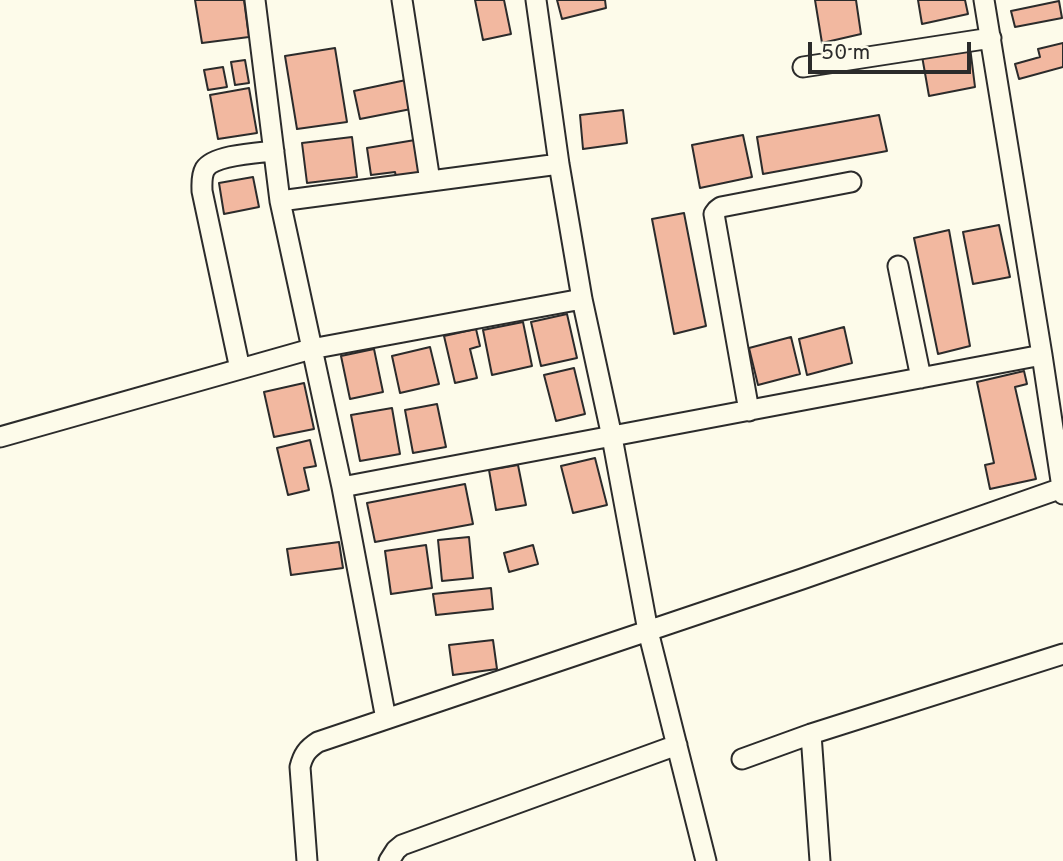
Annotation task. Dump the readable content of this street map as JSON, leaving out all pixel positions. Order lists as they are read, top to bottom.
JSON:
{
  "scale_bar": "50 m"
}
